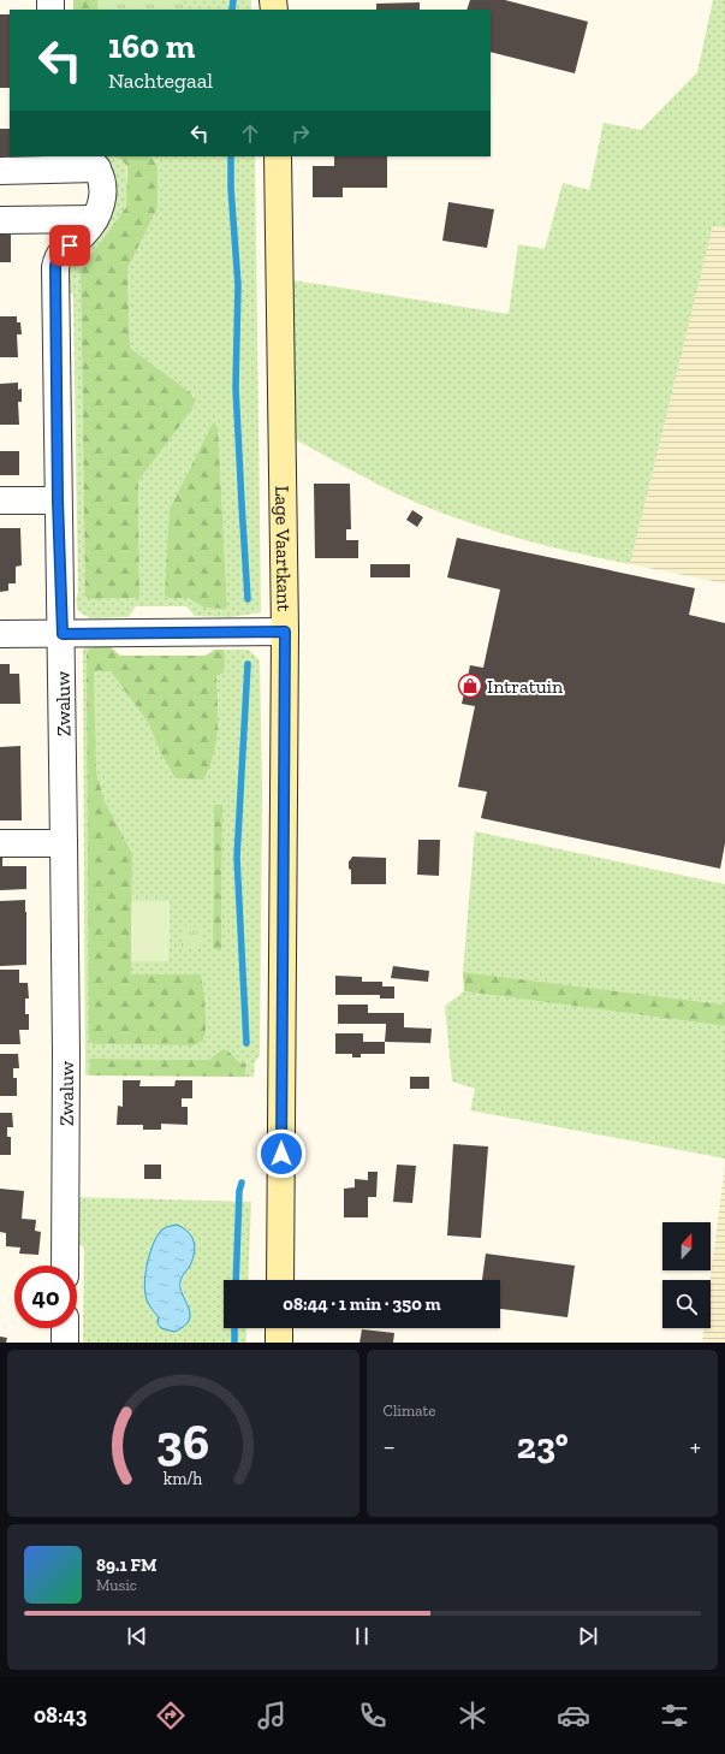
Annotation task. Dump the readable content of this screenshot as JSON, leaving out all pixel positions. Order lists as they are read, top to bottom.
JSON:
{
  "streets": {
    "street": ["Lage Vaartkant", "Zwaluw"]
  },
  "places": {
    "shop": ["Intratuin"]
  },
  "north": "top",
  "page": {
    "turn": ["160 m", "Nachtegaal"],
    "limit": "40",
    "trip": "08:44 · 1 min · 350 m",
    "tile": "Climate",
    "heat": ["−", "23°", "+"],
    "song": ["89.1 FM", "Music"],
    "tabs": "08:43",
    "gauge": ["36", "km/h"]
  }
}
